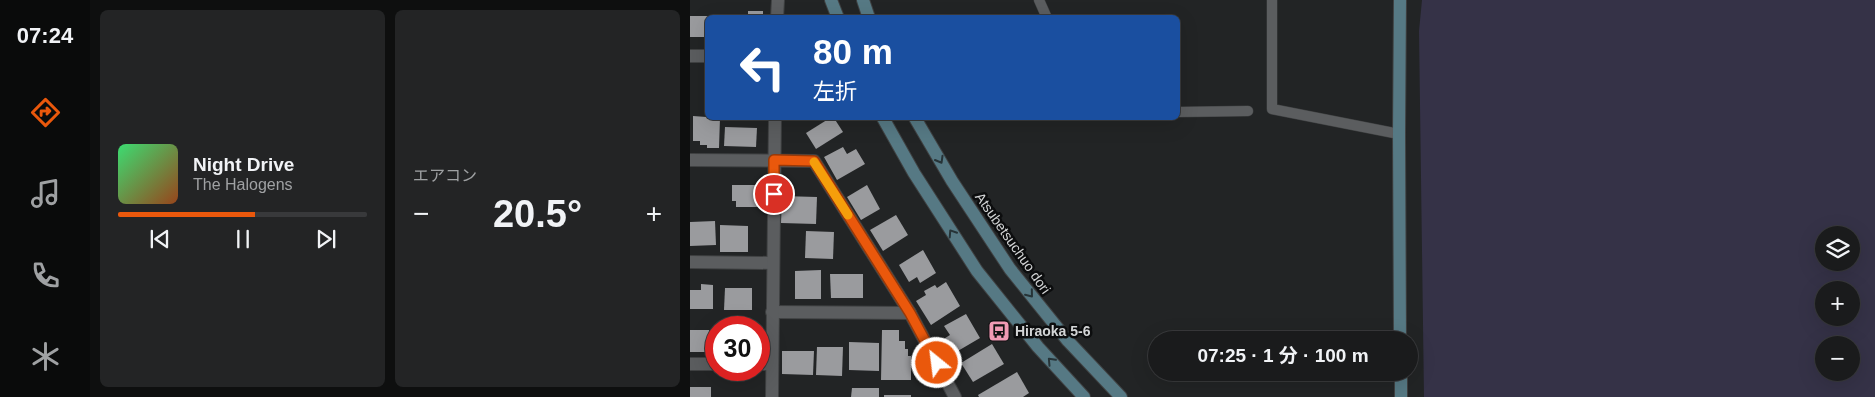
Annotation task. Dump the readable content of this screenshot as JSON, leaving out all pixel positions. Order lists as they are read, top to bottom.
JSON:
{
  "streets": {
    "main road": ["Atsubetsuchuo dori"]
  },
  "places": {
    "bus stop": ["Hiraoka 5-6"]
  },
  "page": {
    "tabs": "07:24",
    "tile": "エアコン",
    "turn": ["80 m", "左折"],
    "song": ["Night Drive", "The Halogens"],
    "heat": ["−", "20.5°", "+"],
    "map_buttons": ["+", "−"],
    "limit": "30",
    "trip": "07:25 · 1 分 · 100 m"
  }
}
